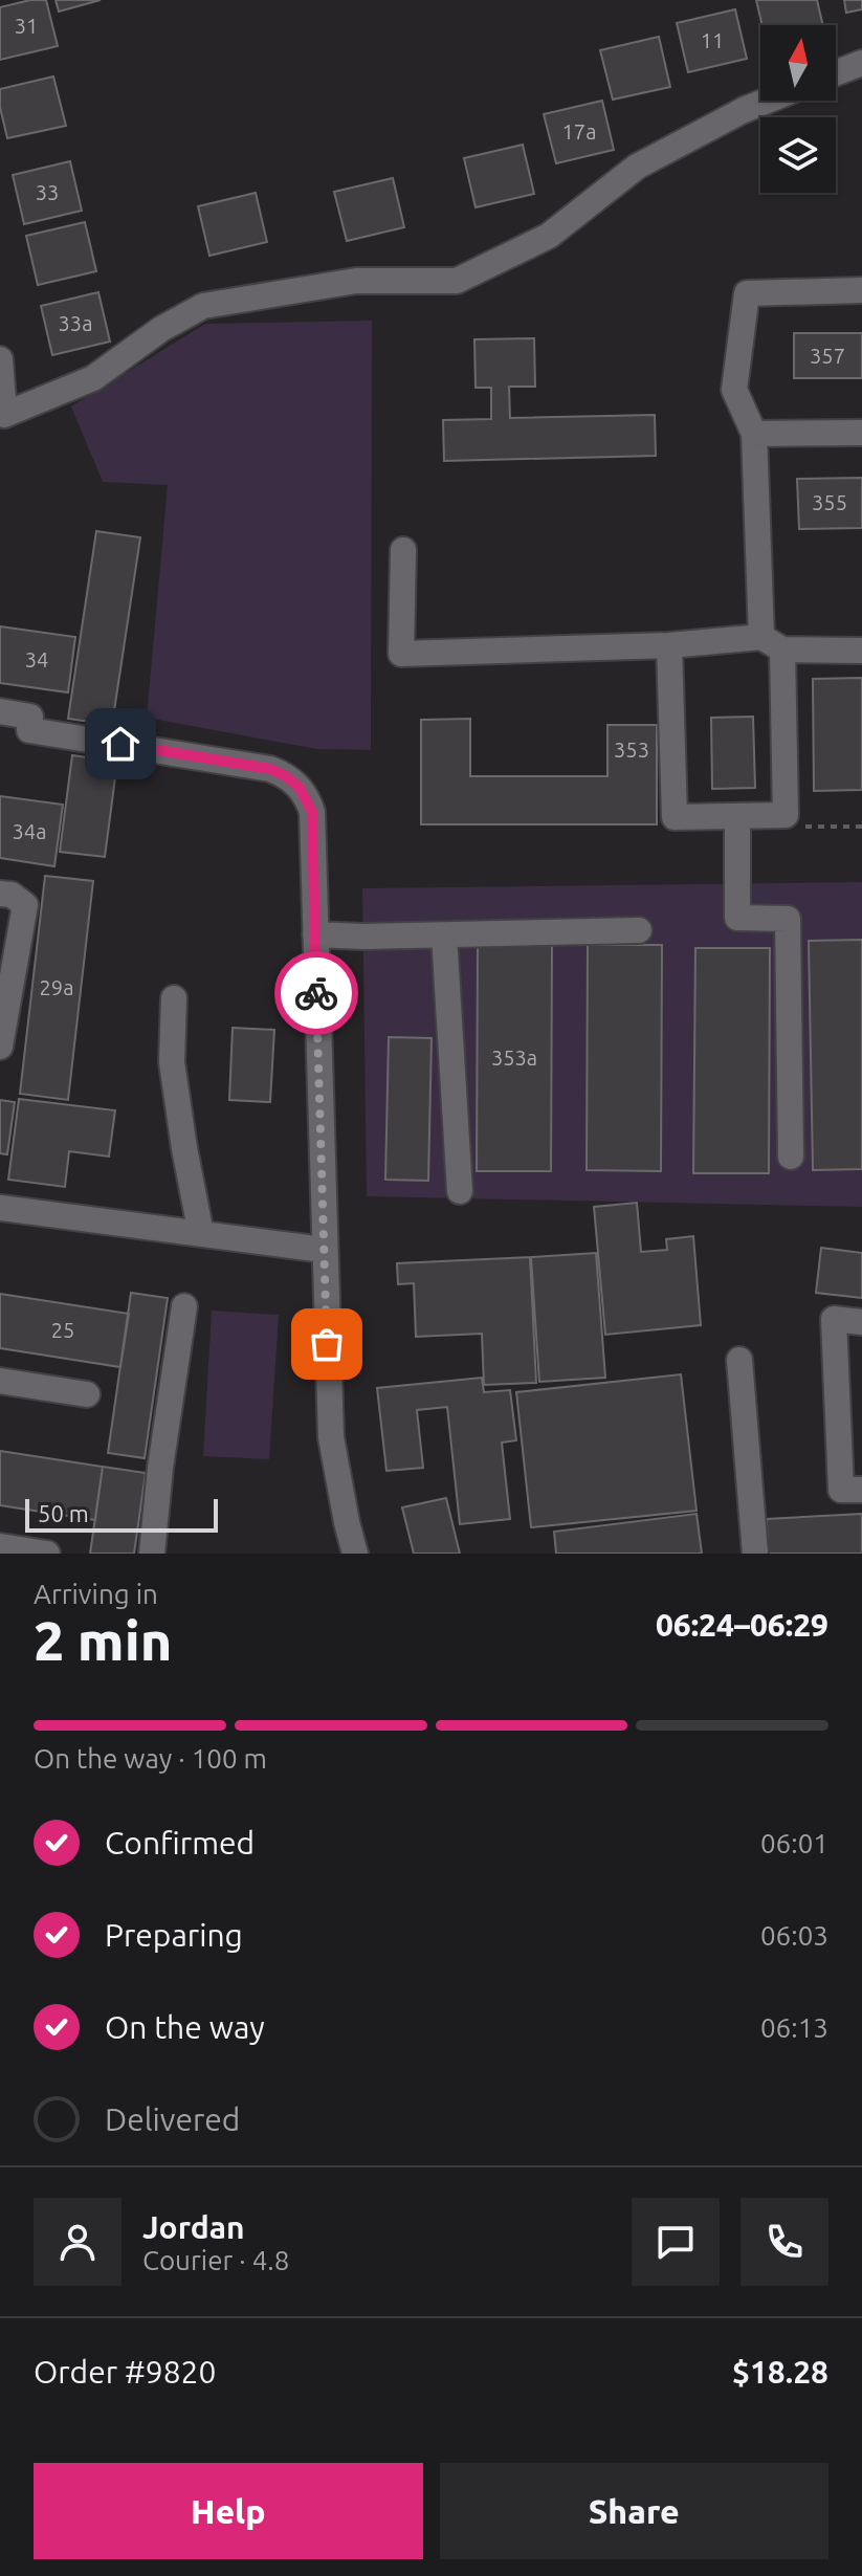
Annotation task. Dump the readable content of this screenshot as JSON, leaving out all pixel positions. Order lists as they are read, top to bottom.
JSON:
{
  "house_numbers": [
    "31",
    "11",
    "17а",
    "33",
    "33а",
    "357",
    "355",
    "34",
    "353",
    "34a",
    "29а",
    "353а",
    "25"
  ],
  "scale_bar": "50 m",
  "north": "top",
  "page": {
    "scale": "50 m",
    "heading": ["2 min", "Arriving in", "06:24–06:29"],
    "panel": [
      "Jordan",
      "Courier · 4.8",
      "Order #9820",
      "$18.28"
    ],
    "bar": "On the way · 100 m",
    "list": [
      ["Confirmed", "06:01"],
      ["Preparing", "06:03"],
      ["On the way", "06:13"],
      "Delivered"
    ],
    "buttons": ["Help", "Share"]
  }
}
